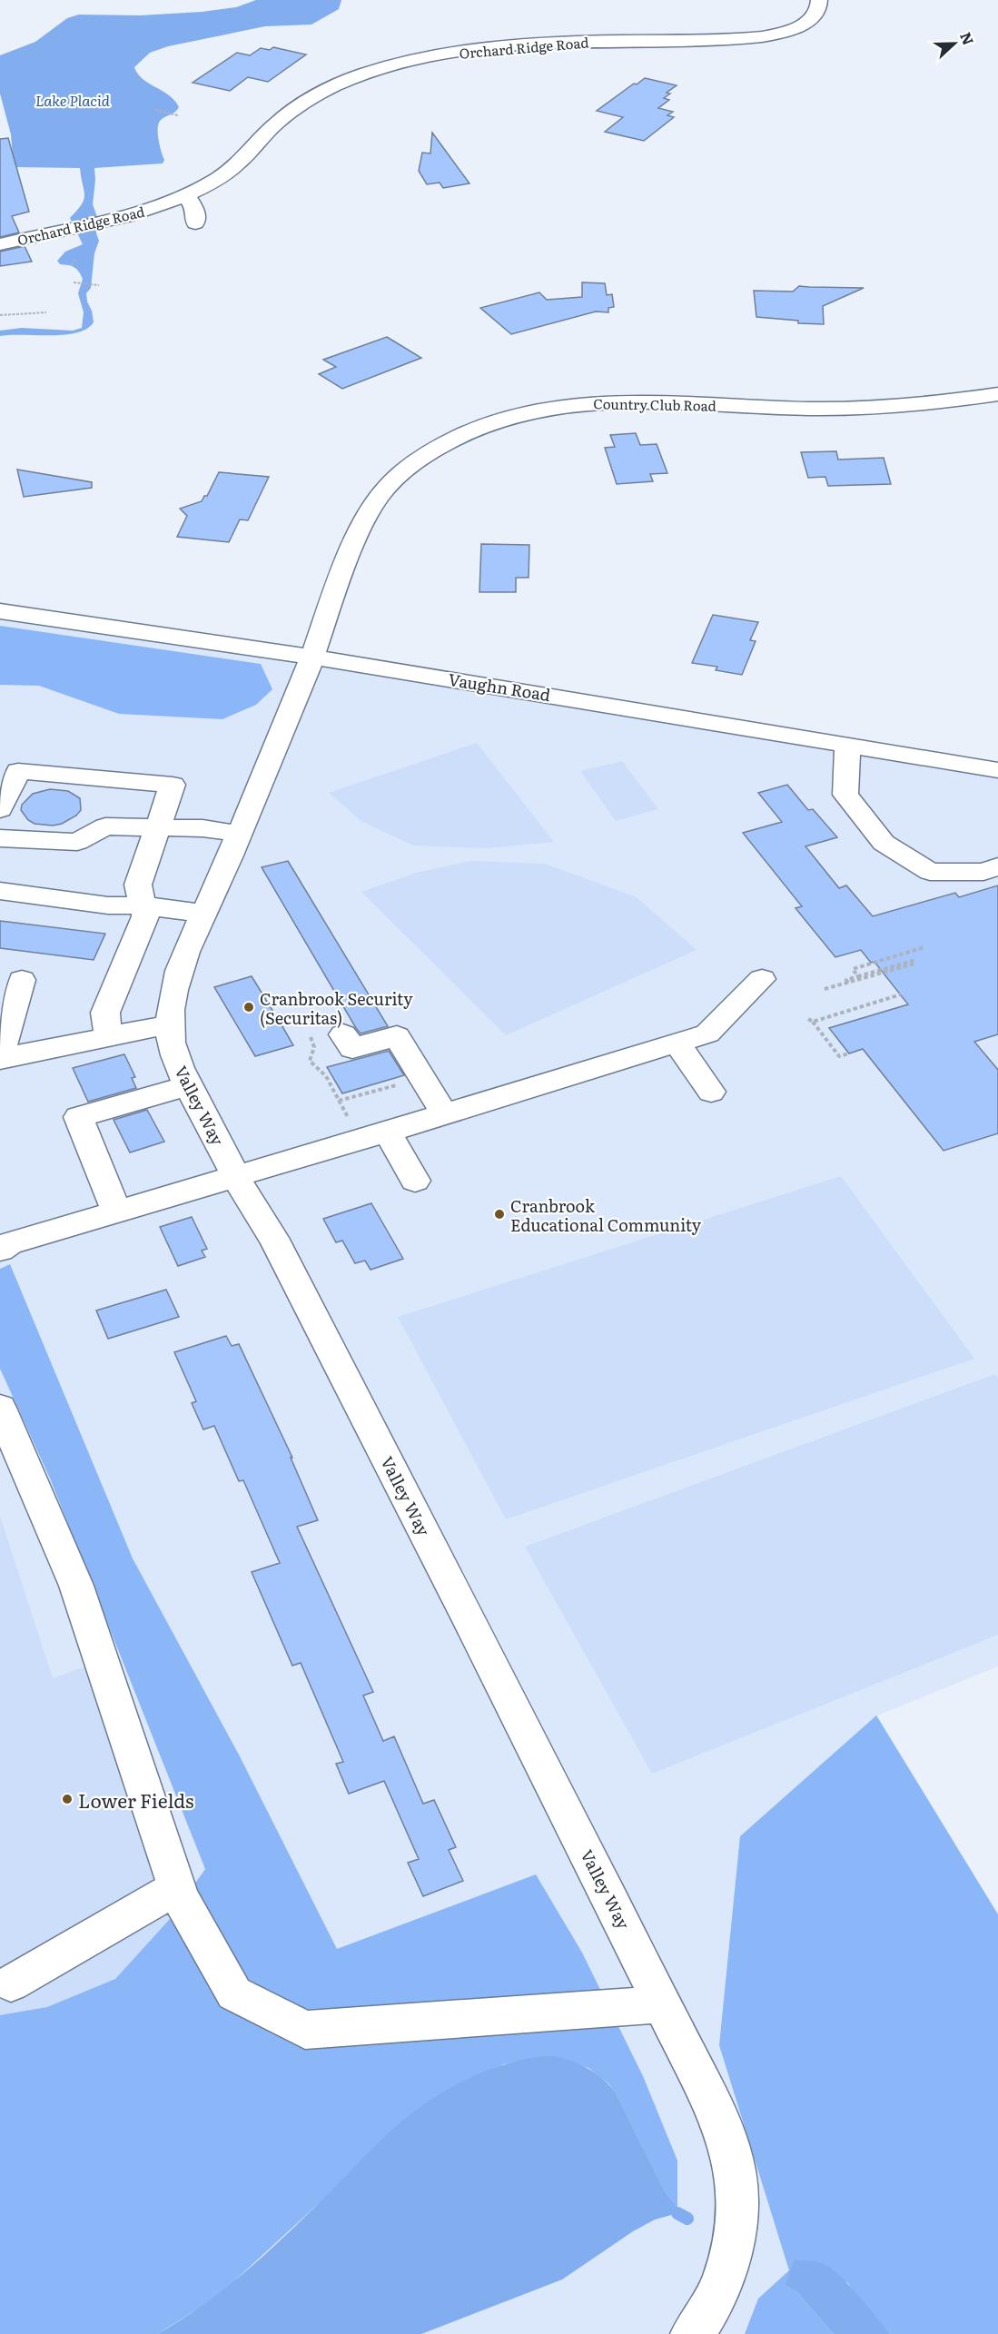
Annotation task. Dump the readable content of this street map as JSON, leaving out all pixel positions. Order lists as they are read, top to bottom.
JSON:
{
  "streets": {
    "street": [
      "Orchard Ridge Road",
      "Country Club Road",
      "Vaughn Road",
      "Valley Way"
    ]
  },
  "crossings": [
    ["Country Club Road", "Vaughn Road"],
    ["Country Club Road", "Valley Way"],
    ["Vaughn Road", "Valley Way"]
  ],
  "water": ["Lake Placid"],
  "places": ["Cranbrook Security (Securitas)", "Cranbrook Educational Community", "Lower Fields"],
  "north": "right"
}
